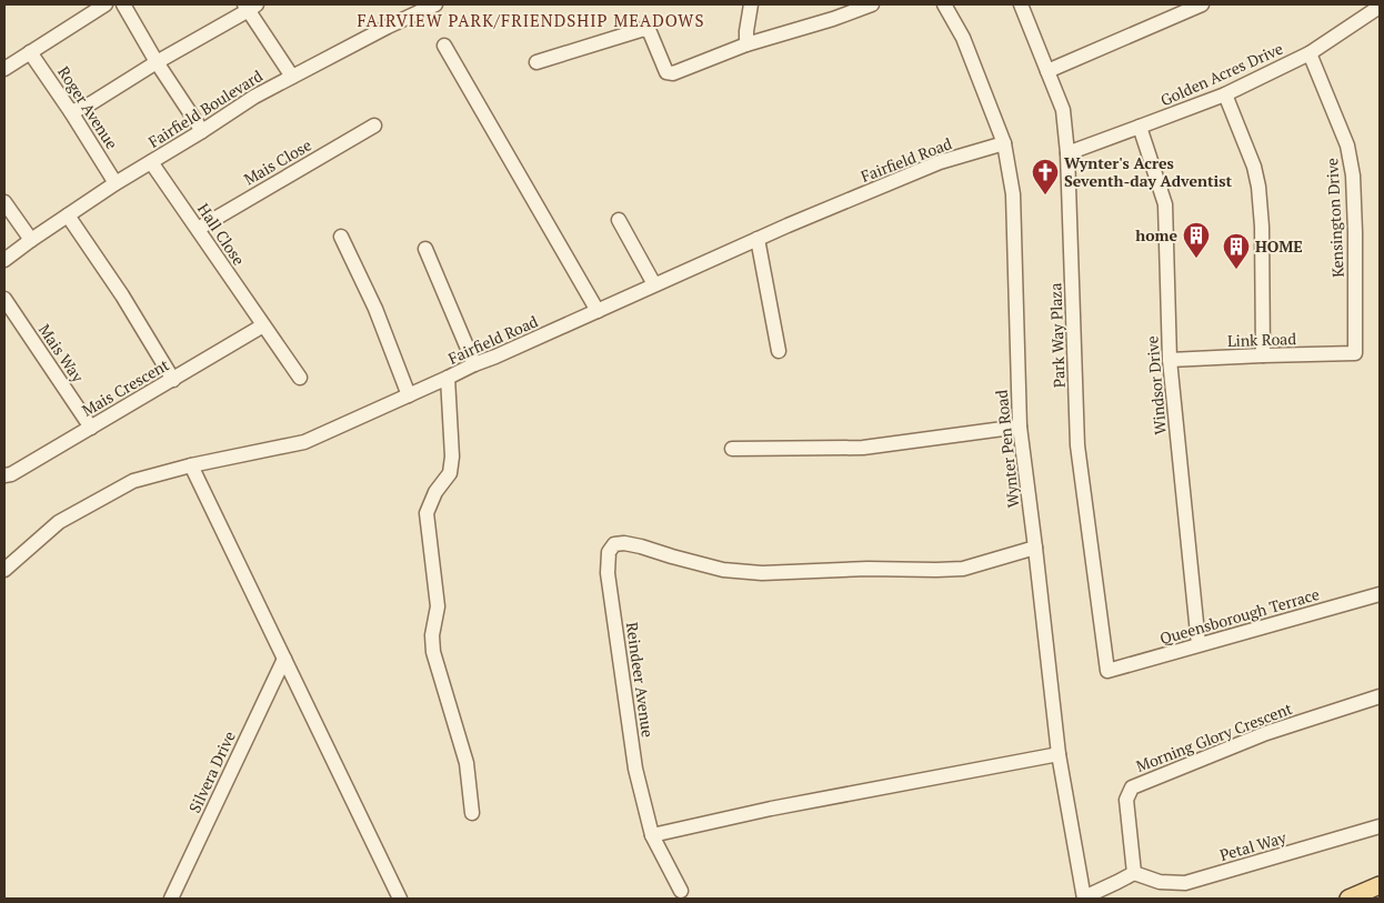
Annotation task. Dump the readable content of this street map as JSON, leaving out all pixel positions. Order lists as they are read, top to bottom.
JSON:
{
  "streets": {
    "street": [
      "Golden Acres Drive",
      "Roger Avenue",
      "Fairfield Boulevard",
      "Fairfield Road",
      "Mais Close",
      "Kensington Drive",
      "Hall Close",
      "Park Way Plaza",
      "Link Road",
      "Mais Way",
      "Windsor Drive",
      "Mais Crescent",
      "Wynter Pen Road",
      "Queensborough Terrace",
      "Reindeer Avenue",
      "Morning Glory Crescent",
      "Silvera Drive",
      "Petal Way"
    ]
  },
  "crossings": [
    ["Golden Acres Drive", "Kensington Drive"],
    ["Golden Acres Drive", "Park Way Plaza"],
    ["Golden Acres Drive", "Windsor Drive"],
    ["Roger Avenue", "Fairfield Boulevard"],
    ["Fairfield Boulevard", "Hall Close"],
    ["Fairfield Road", "Wynter Pen Road"],
    ["Mais Close", "Hall Close"],
    ["Kensington Drive", "Link Road"],
    ["Hall Close", "Mais Crescent"],
    ["Park Way Plaza", "Queensborough Terrace"],
    ["Link Road", "Windsor Drive"],
    ["Mais Way", "Mais Crescent"],
    ["Windsor Drive", "Queensborough Terrace"],
    ["Wynter Pen Road", "Reindeer Avenue"],
    ["Morning Glory Crescent", "Petal Way"]
  ],
  "districts": ["FAIRVIEW PARK/FRIENDSHIP MEADOWS"],
  "places": {
    "church": ["Wynter's Acres Seventh-day Adventist"],
    "building": ["home", "HOME"]
  }
}
